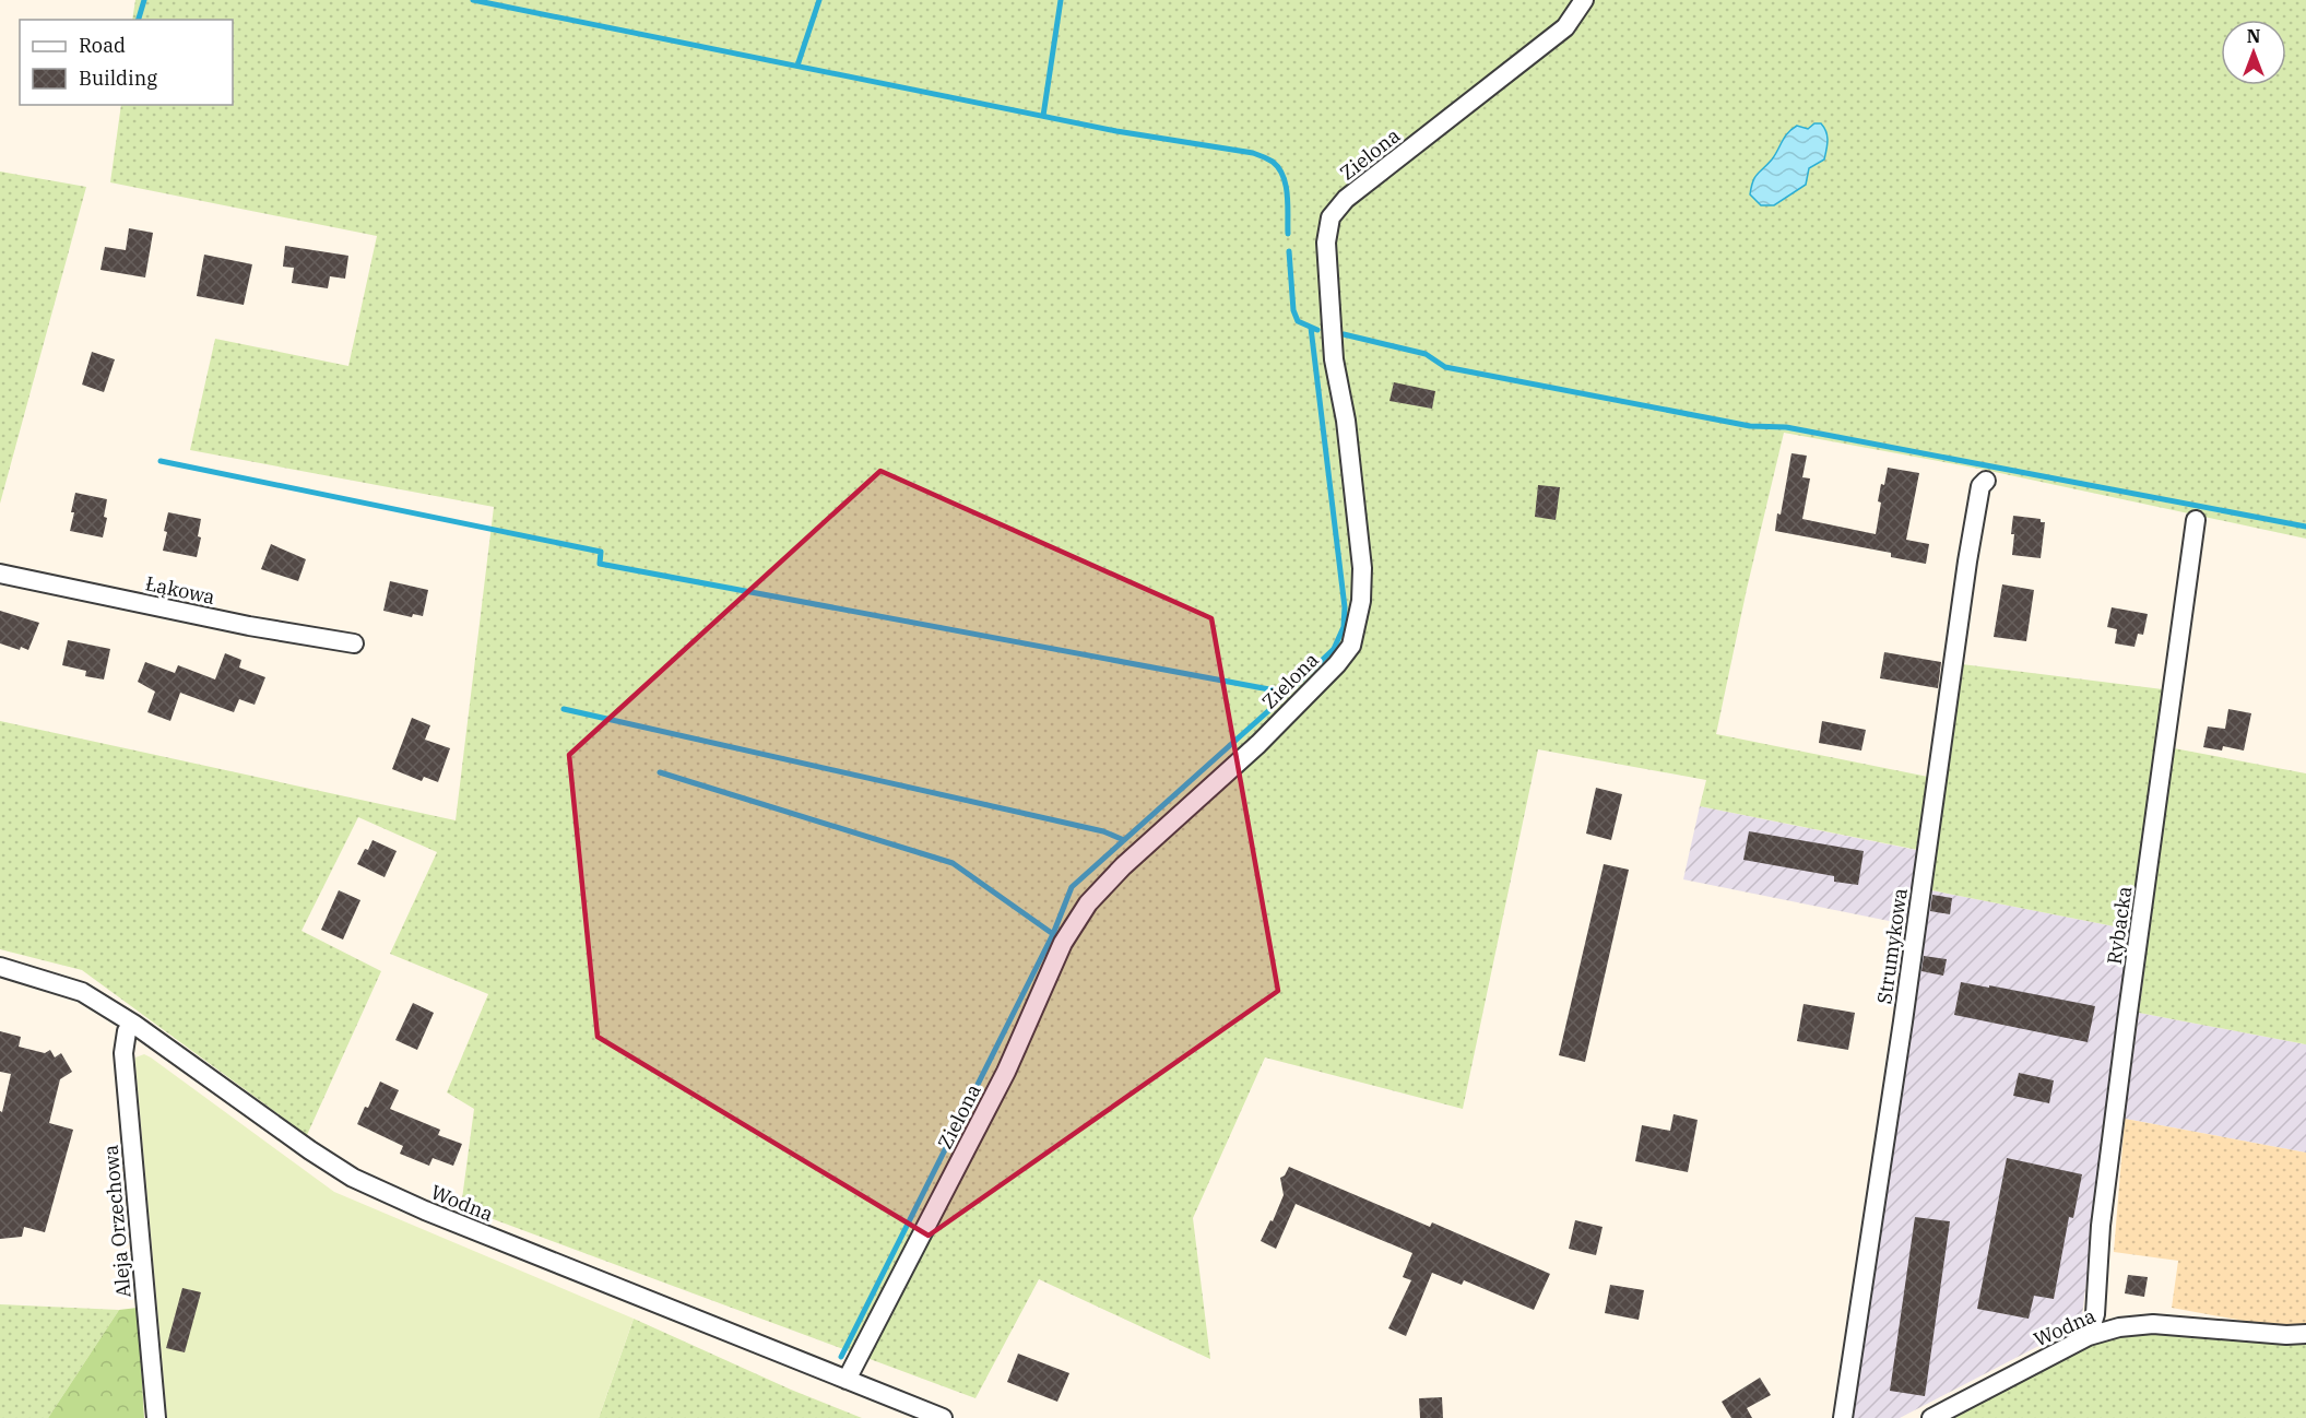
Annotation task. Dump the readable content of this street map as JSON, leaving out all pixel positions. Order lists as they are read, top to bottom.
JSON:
{
  "streets": {
    "street": [
      "Zielona",
      "Łąkowa",
      "Rybacka",
      "Strumykowa",
      "Wodna",
      "Aleja Orzechowa"
    ]
  },
  "crossings": [
    ["Zielona", "Wodna"],
    ["Rybacka", "Wodna"],
    ["Wodna", "Aleja Orzechowa"]
  ],
  "legend": ["Road", "Building"],
  "north": "top"
}
